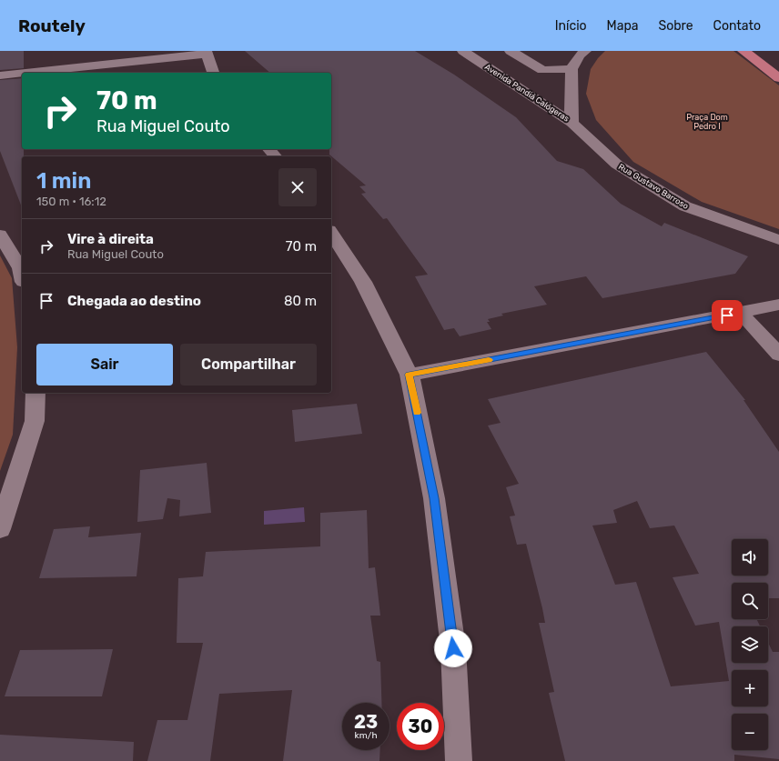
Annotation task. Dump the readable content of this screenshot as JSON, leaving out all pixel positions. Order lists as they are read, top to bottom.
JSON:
{
  "streets": {
    "street": ["Avenida Pandiá Calógeras", "Rua Gustavo Barroso"]
  },
  "crossings": [
    ["Avenida Pandiá Calógeras", "Rua Gustavo Barroso"]
  ],
  "parks": ["Praça Dom Pedro I"],
  "page": {
    "header": "Routely",
    "nav": [
      "Início",
      "Mapa",
      "Sobre",
      "Contato"
    ],
    "turn": ["70 m", "Rua Miguel Couto"],
    "heading": ["1 min", "150 m · 16:12"],
    "list": [
      {
        "name": "Vire à direita",
        "note": "Rua Miguel Couto",
        "value": "70 m"
      },
      {
        "name": "Chegada ao destino",
        "value": "80 m"
      }
    ],
    "buttons": ["Sair", "Compartilhar"],
    "map_buttons": ["+", "−"],
    "speed": "23 km/h",
    "limit": "30"
  }
}
